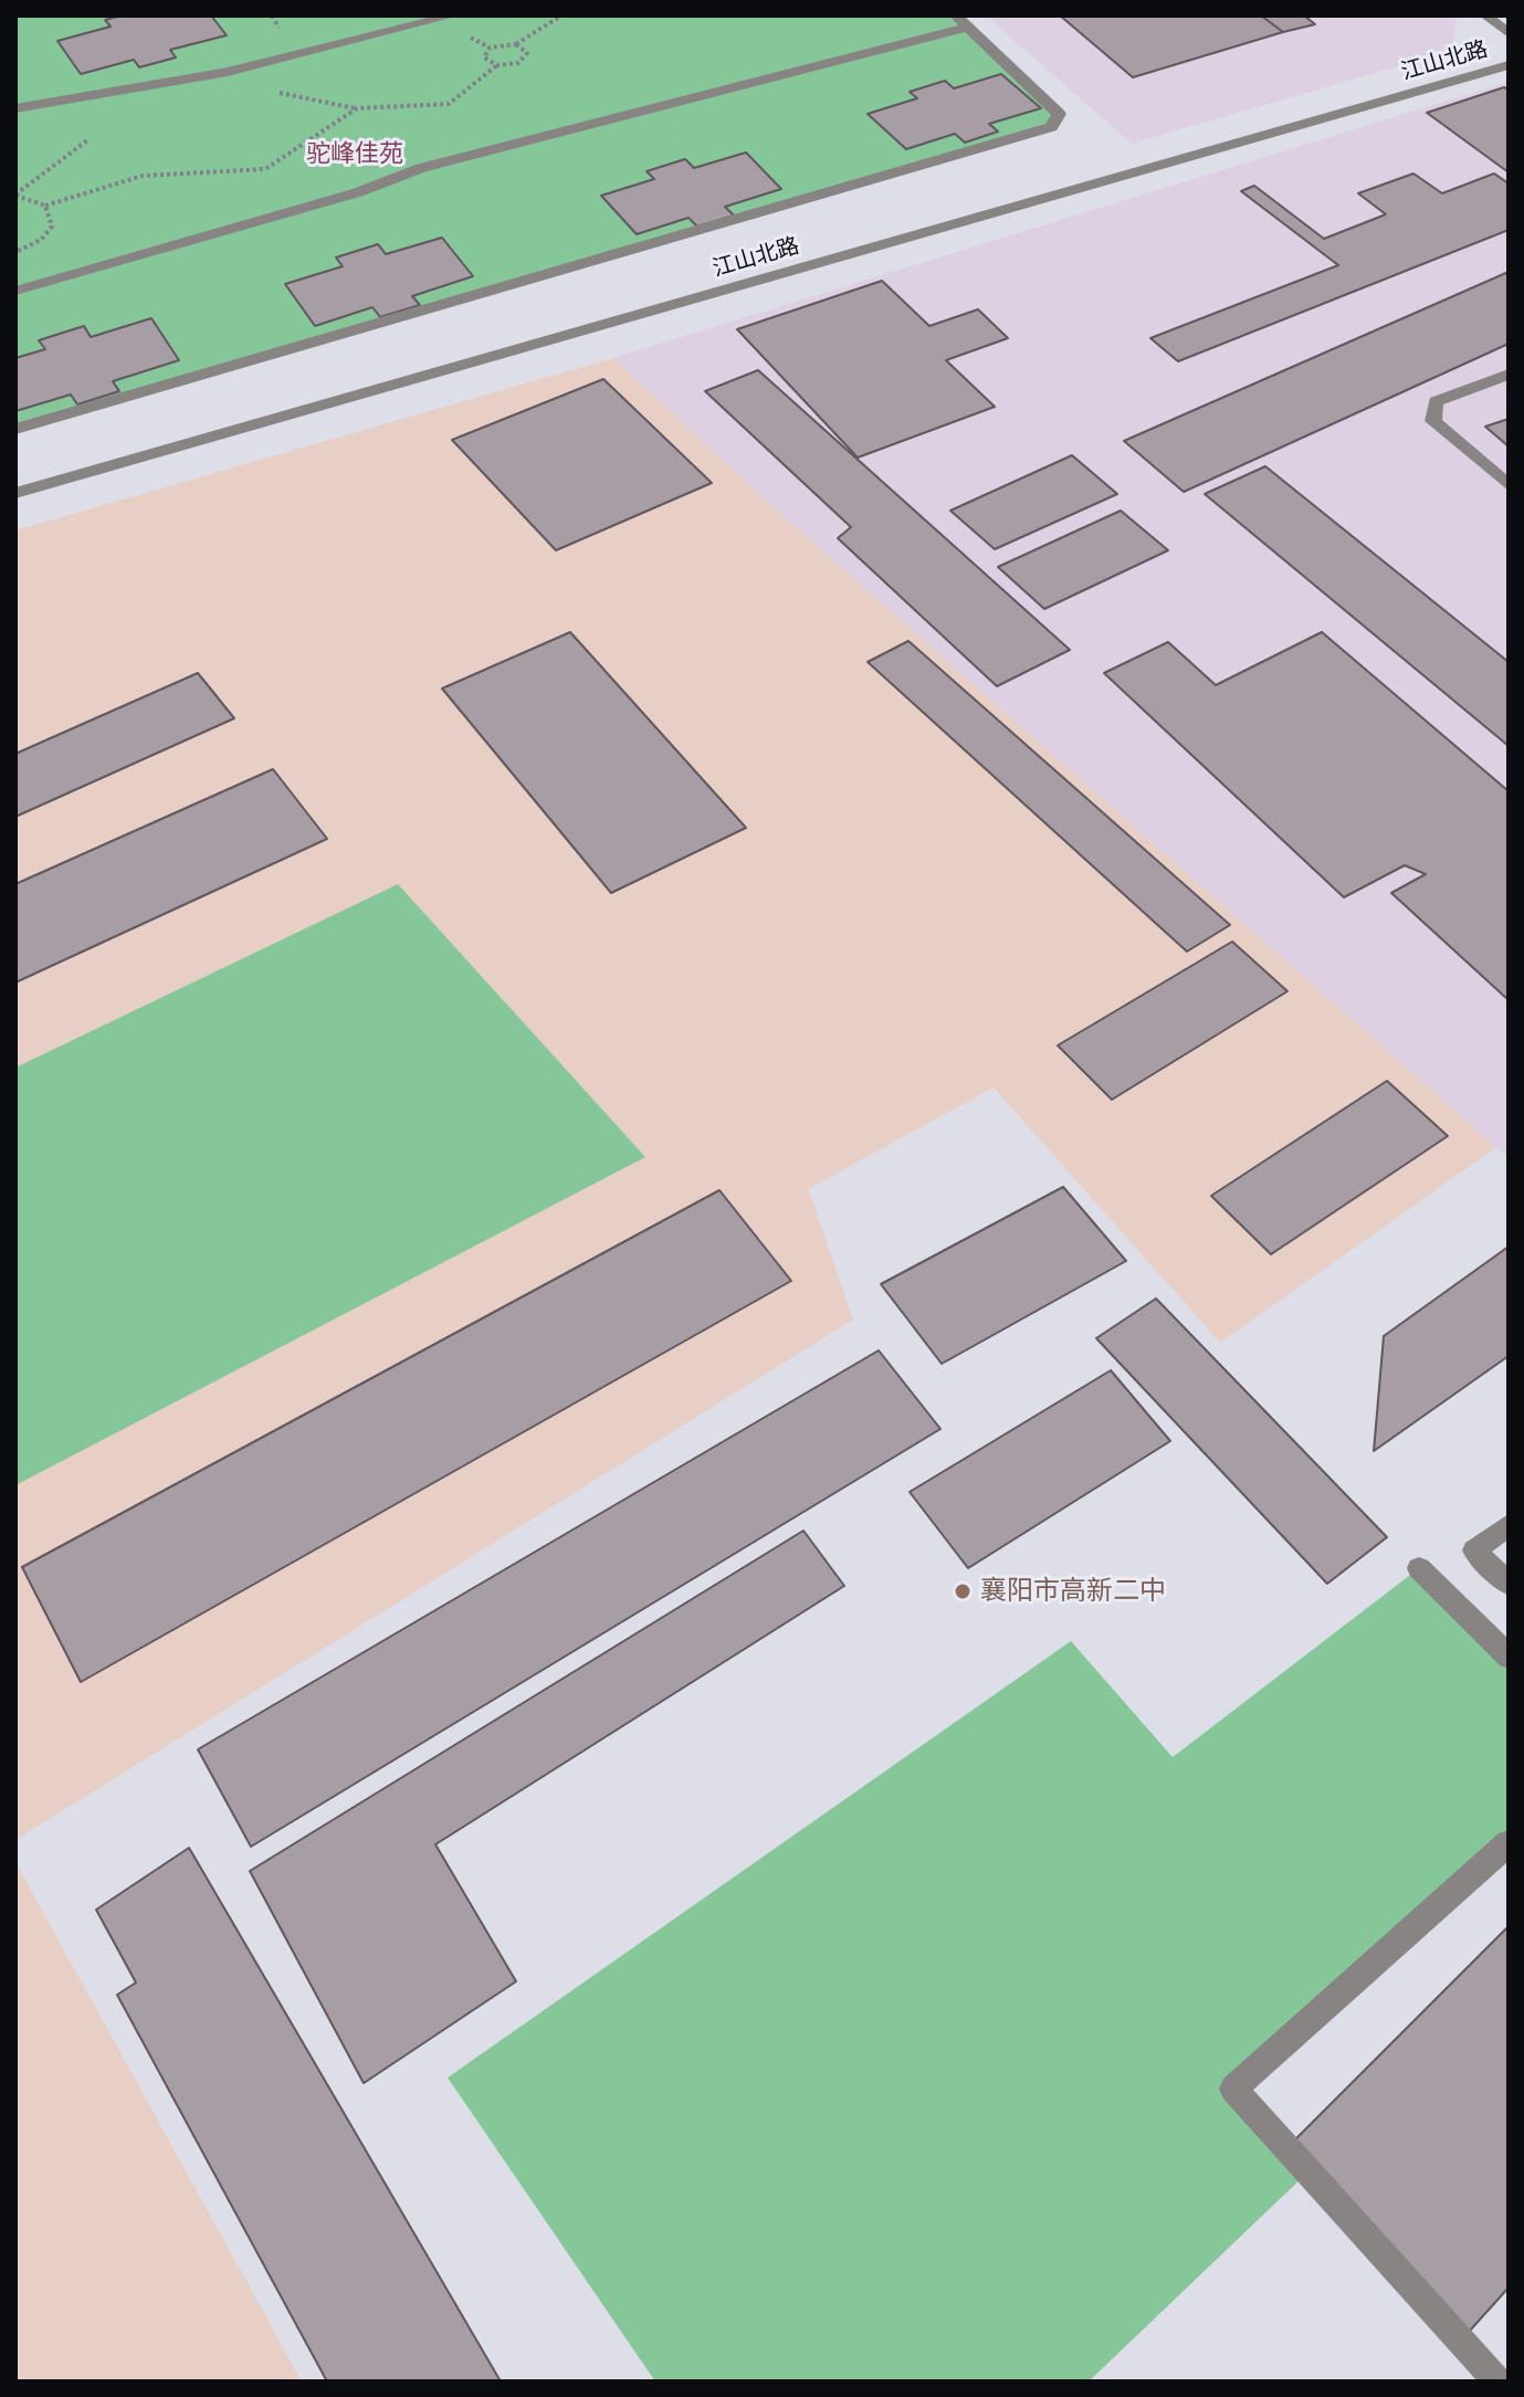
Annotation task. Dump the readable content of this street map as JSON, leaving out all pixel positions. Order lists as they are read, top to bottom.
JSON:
{
  "streets": {
    "street": ["江山北路"]
  },
  "districts": ["驼峰佳苑"],
  "places": ["襄阳市高新二中"]
}
